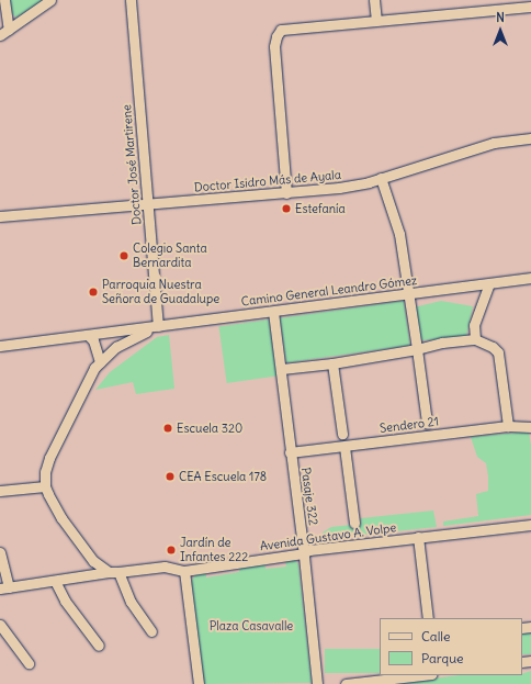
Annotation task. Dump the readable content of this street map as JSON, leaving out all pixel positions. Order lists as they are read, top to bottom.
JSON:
{
  "streets": {
    "street": [
      "Doctor José Martirene",
      "Doctor Isidro Más de Ayala",
      "Camino General Leandro Gómez",
      "Sendero 21",
      "Pasaje 322",
      "Avenida Gustavo A. Volpe"
    ]
  },
  "crossings": [
    ["Doctor José Martirene", "Doctor Isidro Más de Ayala"],
    ["Doctor José Martirene", "Camino General Leandro Gómez"],
    ["Camino General Leandro Gómez", "Pasaje 322"],
    ["Sendero 21", "Pasaje 322"],
    ["Pasaje 322", "Avenida Gustavo A. Volpe"]
  ],
  "parks": ["Plaza Casavalle"],
  "places": [
    "Estefanía",
    "Colegio Santa Bernardita",
    "Parroquia Nuestra Señora de Guadalupe",
    "Escuela 320",
    "CEA Escuela 178",
    "Jardín de Infantes 222"
  ],
  "legend": ["Calle", "Parque"],
  "north": "top"
}
